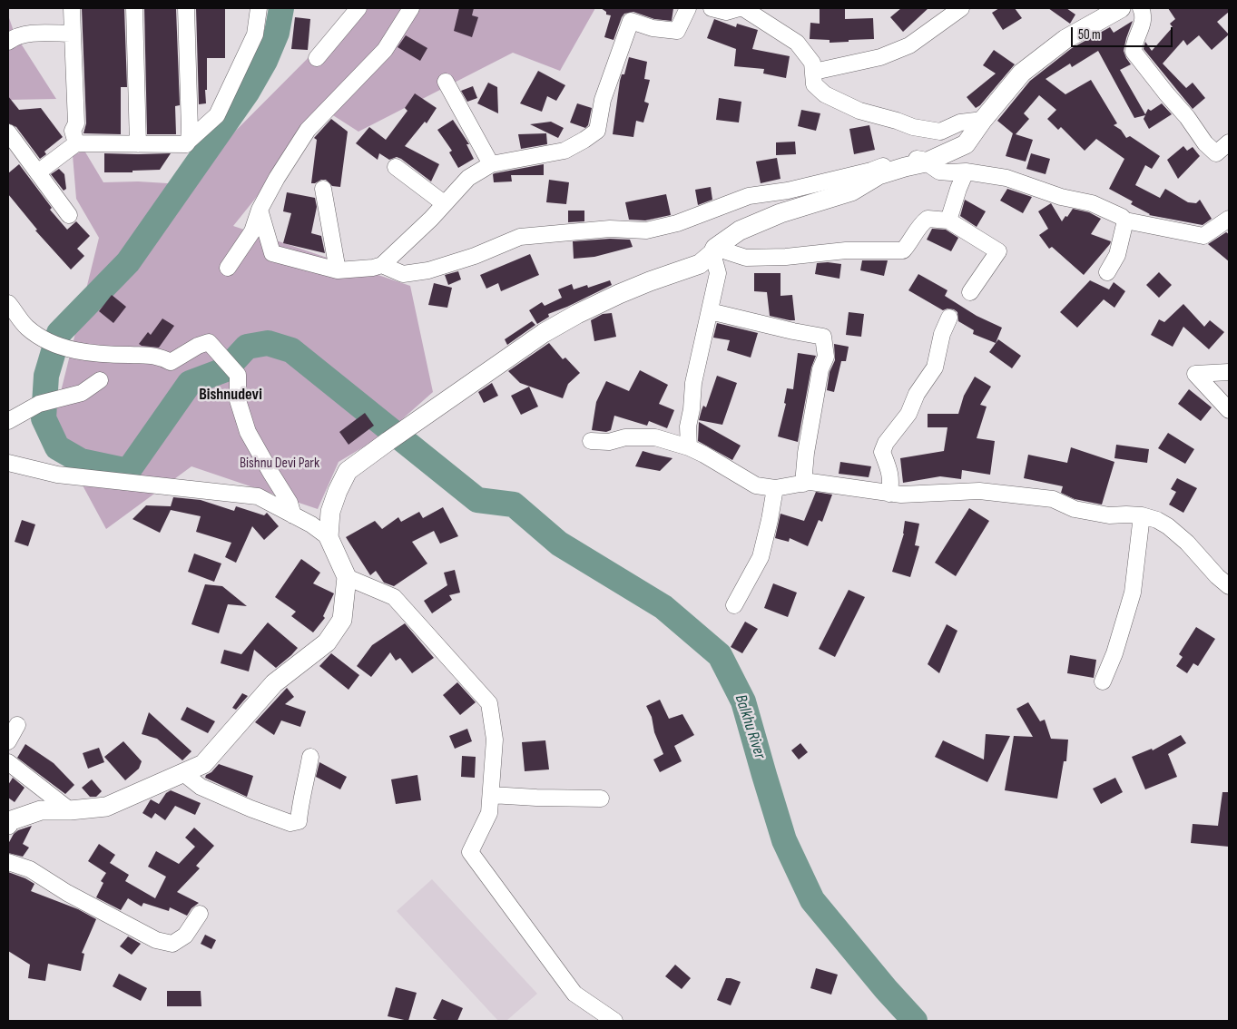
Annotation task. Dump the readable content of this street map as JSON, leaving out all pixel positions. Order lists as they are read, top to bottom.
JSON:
{
  "districts": ["Bishnudevi"],
  "water": ["Balkhu River"],
  "parks": ["Bishnu Devi Park"],
  "scale_bar": "50 m"
}
